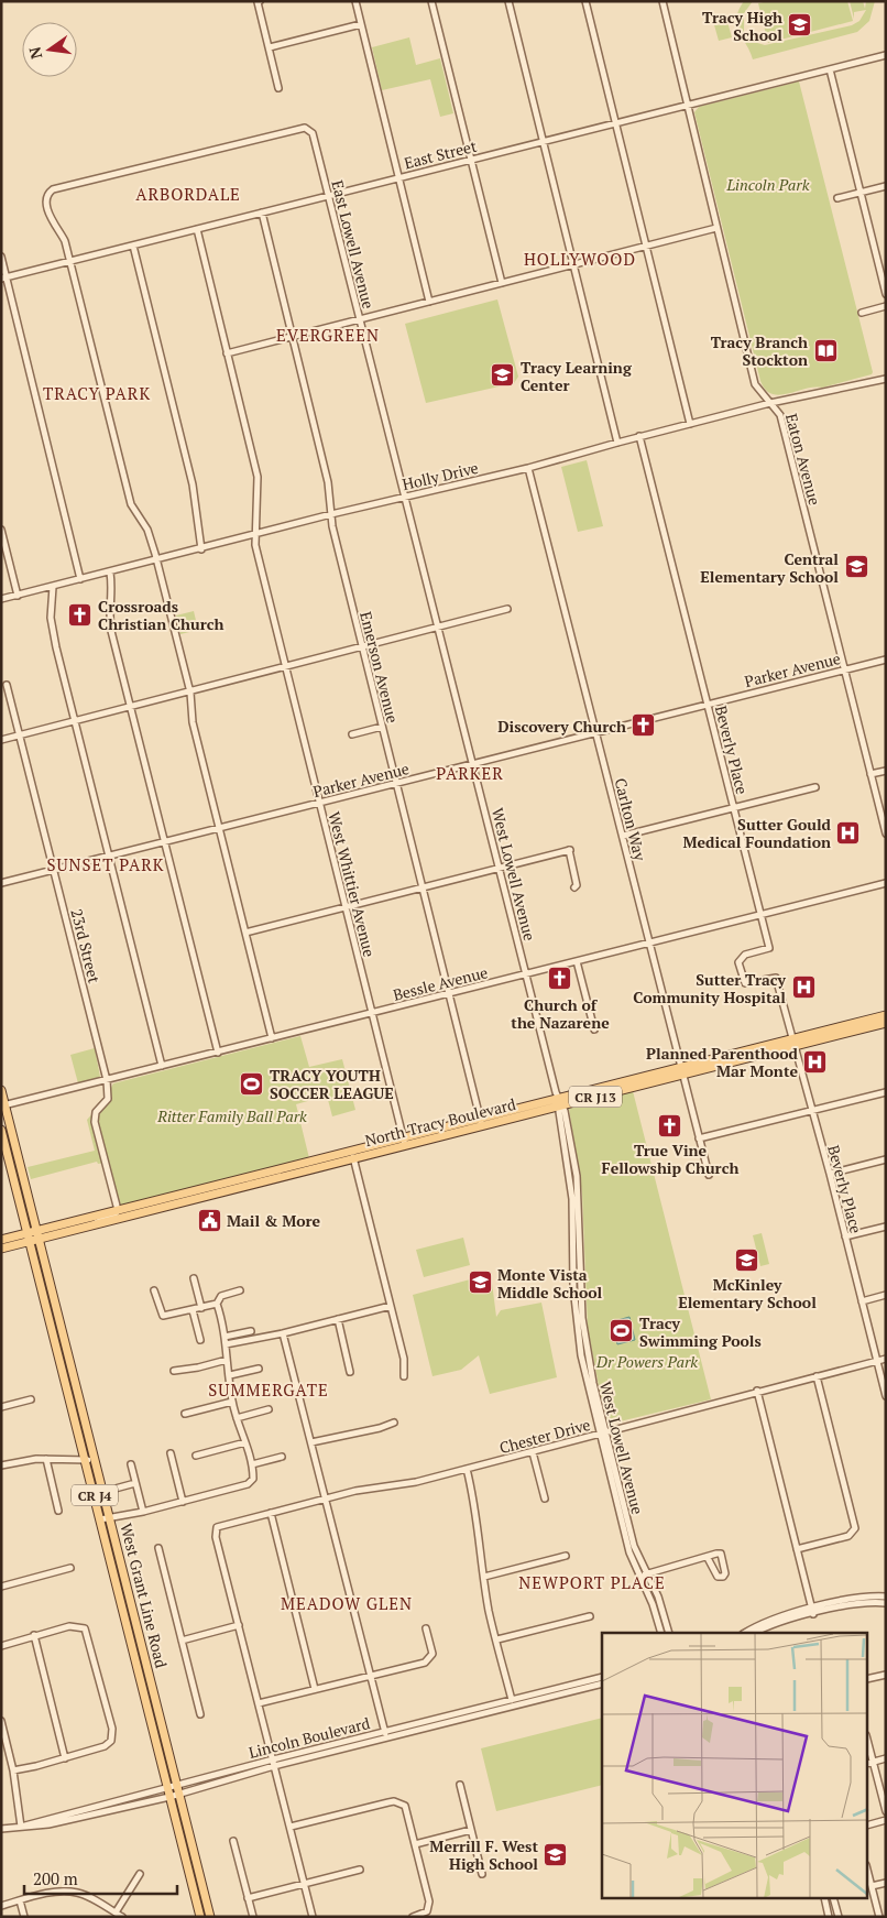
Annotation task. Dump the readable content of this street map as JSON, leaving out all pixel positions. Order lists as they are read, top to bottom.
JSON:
{
  "streets": {
    "main road": [
      "CR J13",
      "North Tracy Boulevard",
      "CR J4",
      "West Grant Line Road"
    ],
    "street": [
      "East Street",
      "East Lowell Avenue",
      "Eaton Avenue",
      "Holly Drive",
      "Emerson Avenue",
      "Parker Avenue",
      "Beverly Place",
      "Carlton Way",
      "West Lowell Avenue",
      "West Whittier Avenue",
      "23rd Street",
      "Bessle Avenue",
      "Chester Drive",
      "Lincoln Boulevard"
    ]
  },
  "crossings": [
    ["East Street", "East Lowell Avenue"],
    ["East Street", "Eaton Avenue"],
    ["East Street", "Emerson Avenue"],
    ["East Street", "West Whittier Avenue"],
    ["East Lowell Avenue", "Holly Drive"],
    ["East Lowell Avenue", "West Lowell Avenue"],
    ["Eaton Avenue", "Holly Drive"],
    ["Eaton Avenue", "Parker Avenue"],
    ["Holly Drive", "Emerson Avenue"],
    ["Holly Drive", "Beverly Place"],
    ["Holly Drive", "Carlton Way"],
    ["Holly Drive", "West Lowell Avenue"],
    ["Holly Drive", "West Whittier Avenue"],
    ["Emerson Avenue", "Parker Avenue"],
    ["Emerson Avenue", "Bessle Avenue"],
    ["Emerson Avenue", "North Tracy Boulevard"],
    ["Parker Avenue", "Beverly Place"],
    ["Parker Avenue", "Carlton Way"],
    ["Parker Avenue", "West Lowell Avenue"],
    ["Parker Avenue", "West Whittier Avenue"],
    ["Parker Avenue", "23rd Street"],
    ["Beverly Place", "Bessle Avenue"],
    ["Beverly Place", "North Tracy Boulevard"],
    ["Beverly Place", "Chester Drive"],
    ["Carlton Way", "Bessle Avenue"],
    ["Carlton Way", "North Tracy Boulevard"],
    ["West Lowell Avenue", "Bessle Avenue"],
    ["West Lowell Avenue", "North Tracy Boulevard"],
    ["West Lowell Avenue", "Chester Drive"],
    ["West Whittier Avenue", "Bessle Avenue"],
    ["West Whittier Avenue", "North Tracy Boulevard"],
    ["23rd Street", "Bessle Avenue"],
    ["23rd Street", "North Tracy Boulevard"],
    ["Bessle Avenue", "West Grant Line Road"],
    ["North Tracy Boulevard", "West Grant Line Road"],
    ["West Grant Line Road", "Lincoln Boulevard"]
  ],
  "districts": [
    "ARBORDALE",
    "HOLLYWOOD",
    "EVERGREEN",
    "TRACY PARK",
    "PARKER",
    "SUNSET PARK",
    "SUMMERGATE",
    "NEWPORT PLACE",
    "MEADOW GLEN"
  ],
  "parks": ["Lincoln Park", "Ritter Family Ball Park", "Dr Powers Park"],
  "places": {
    "school or university": [
      "Tracy High School",
      "Tracy Learning Center",
      "Central Elementary School",
      "McKinley Elementary School",
      "Monte Vista Middle School",
      "Merrill F. West High School"
    ],
    "library": ["Tracy Branch Stockton"],
    "church": [
      "Crossroads Christian Church",
      "Discovery Church",
      "Church of the Nazarene",
      "True Vine Fellowship Church"
    ],
    "hospital": ["Sutter Gould Medical Foundation", "Sutter Tracy Community Hospital", "Planned Parenthood Mar Monte"],
    "sports": ["TRACY YOUTH SOCCER LEAGUE", "Tracy Swimming Pools"],
    "public building": ["Mail & More"]
  },
  "scale_bar": "200 m",
  "north": "left"
}
